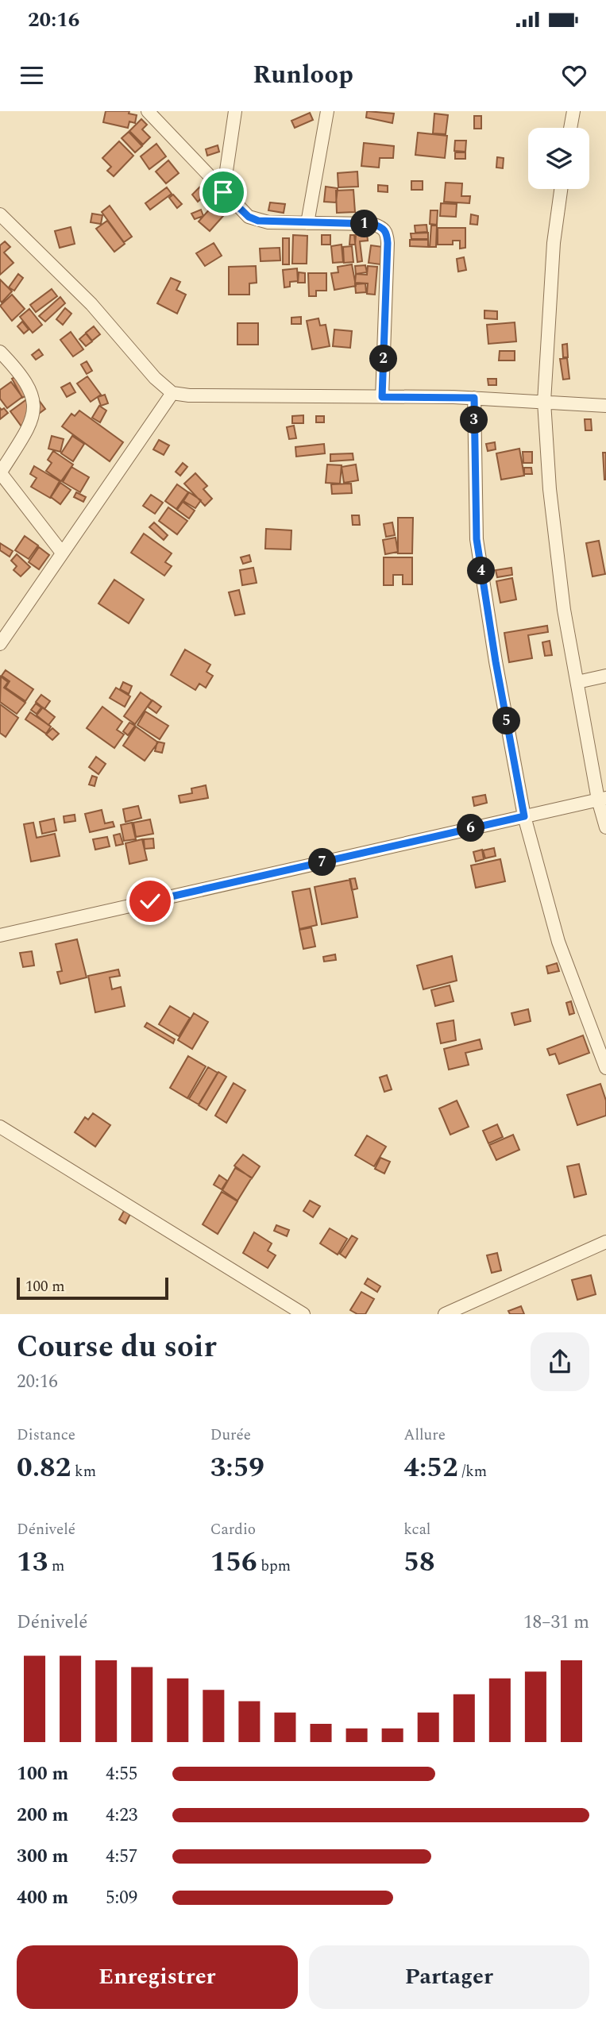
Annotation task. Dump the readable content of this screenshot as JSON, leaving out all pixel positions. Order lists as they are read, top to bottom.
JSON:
{
  "scale_bar": "100 m",
  "page": {
    "status": "20:16",
    "header": "Runloop",
    "pins": [
      "1",
      "2",
      "3",
      "4",
      "5",
      "6",
      "7"
    ],
    "scale": "100 m",
    "heading": ["Course du soir", "20:16"],
    "stats": [
      ["Distance", "0.82 km"],
      ["Durée", "3:59"],
      ["Allure", "4:52 /km"],
      ["Dénivelé", "13 m"],
      ["Cardio", "156 bpm"],
      ["kcal", "58"]
    ],
    "chart": ["Dénivelé", "18–31 m"],
    "list": [
      {
        "name": "100 m",
        "note": "4:55"
      },
      {
        "name": "200 m",
        "note": "4:23"
      },
      {
        "name": "300 m",
        "note": "4:57"
      },
      {
        "name": "400 m",
        "note": "5:09"
      }
    ],
    "buttons": ["Enregistrer", "Partager"]
  }
}
